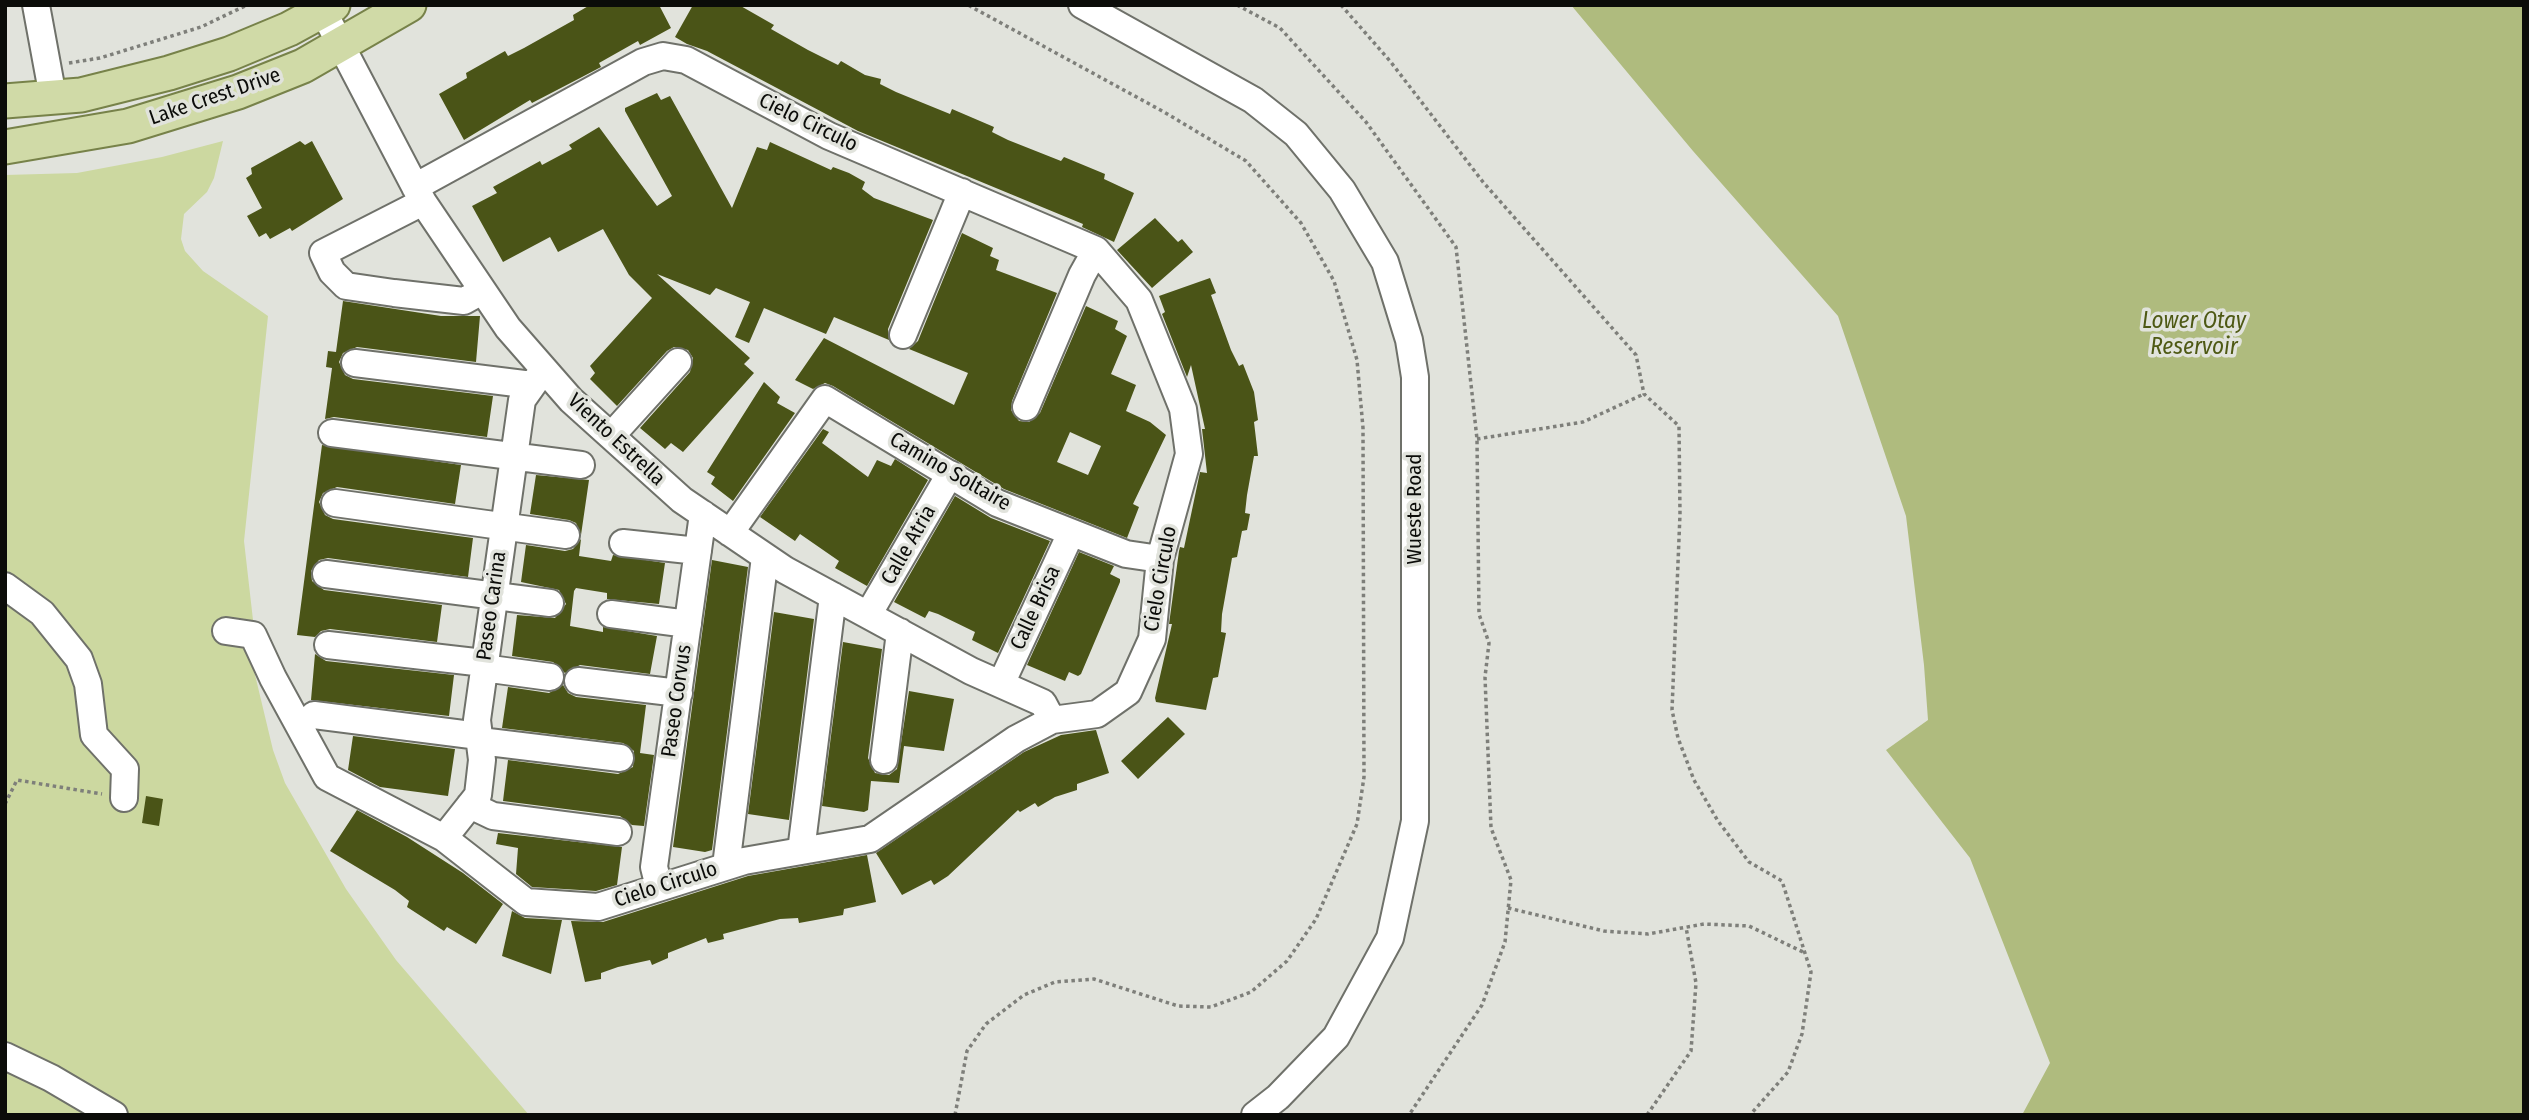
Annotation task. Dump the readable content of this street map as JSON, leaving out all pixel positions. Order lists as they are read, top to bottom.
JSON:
{
  "streets": {
    "main road": ["Lake Crest Drive"],
    "street": [
      "Cielo Circulo",
      "Viento Estrella",
      "Camino Soltaire",
      "Wueste Road",
      "Calle Atria",
      "Paseo Carina",
      "Calle Brisa",
      "Paseo Corvus"
    ]
  },
  "crossings": [
    ["Lake Crest Drive", "Viento Estrella"],
    ["Cielo Circulo", "Viento Estrella"],
    ["Cielo Circulo", "Camino Soltaire"],
    ["Cielo Circulo", "Paseo Carina"],
    ["Cielo Circulo", "Paseo Corvus"],
    ["Viento Estrella", "Camino Soltaire"],
    ["Viento Estrella", "Calle Atria"],
    ["Viento Estrella", "Paseo Carina"],
    ["Viento Estrella", "Calle Brisa"],
    ["Viento Estrella", "Paseo Corvus"],
    ["Camino Soltaire", "Calle Atria"],
    ["Camino Soltaire", "Calle Brisa"]
  ],
  "water": ["Lower Otay Reservoir"]
}
